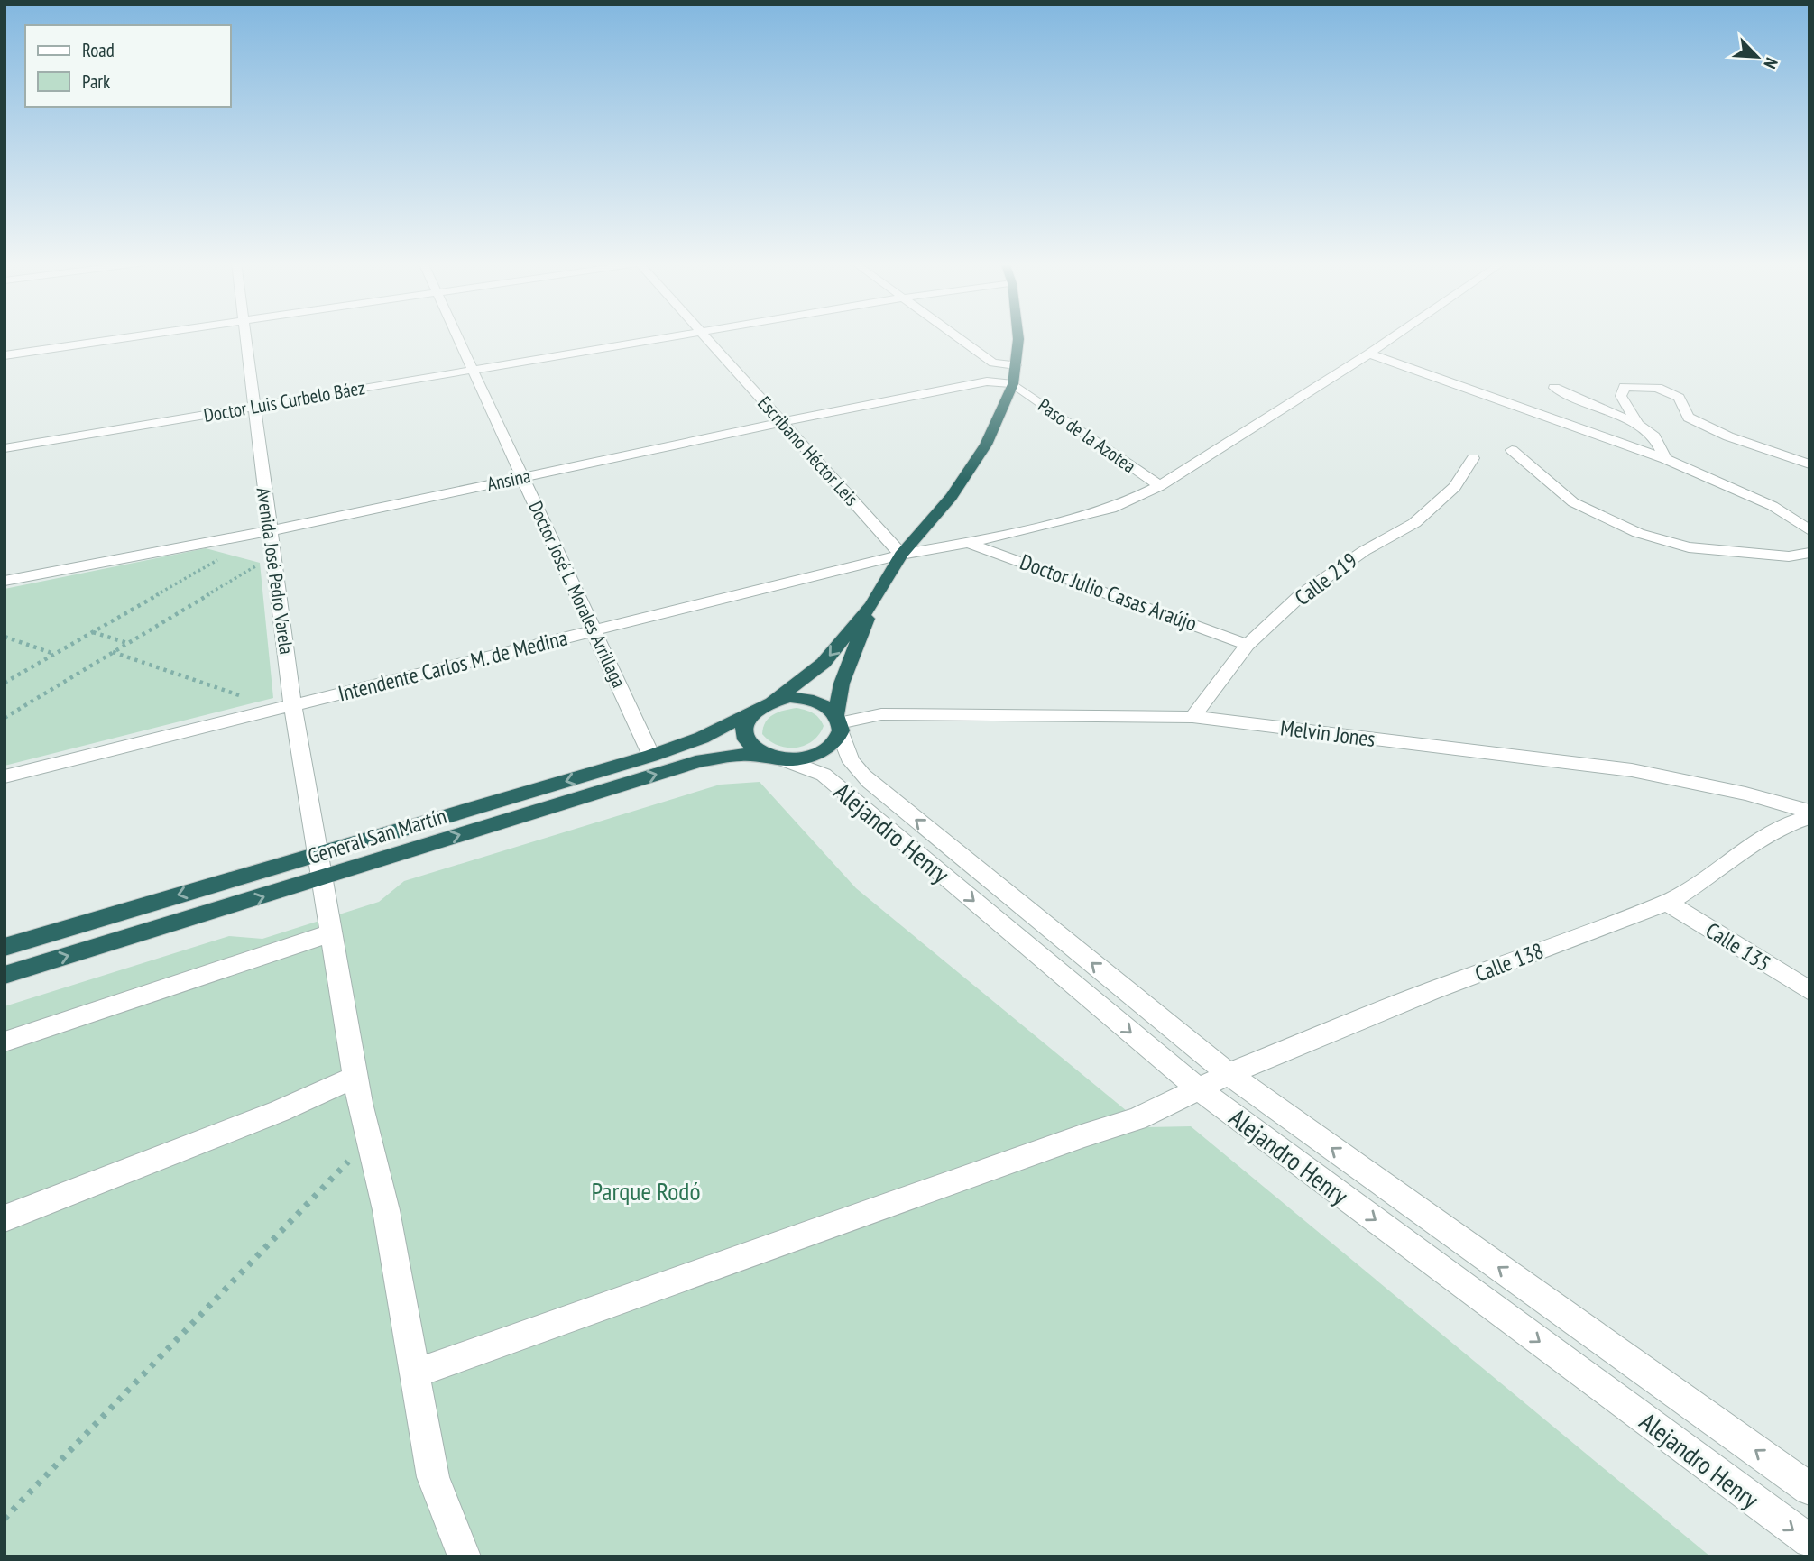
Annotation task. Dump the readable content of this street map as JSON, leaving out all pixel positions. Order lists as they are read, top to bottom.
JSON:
{
  "streets": {
    "highway": ["General San Martín"],
    "street": [
      "Doctor Luis Curbelo Báez",
      "Paso de la Azotea",
      "Escribano Héctor Leis",
      "Ansina",
      "Avenida José Pedro Varela",
      "Calle 219",
      "Doctor Julio Casas Araújo",
      "Doctor José L. Morales Arrillaga",
      "Intendente Carlos M. de Medina",
      "Melvin Jones",
      "Alejandro Henry",
      "Calle 135",
      "Calle 138"
    ]
  },
  "crossings": [
    ["Doctor Luis Curbelo Báez", "Avenida José Pedro Varela"],
    ["Doctor Luis Curbelo Báez", "Doctor José L. Morales Arrillaga"],
    ["Paso de la Azotea", "Ansina"],
    ["Paso de la Azotea", "Intendente Carlos M. de Medina"],
    ["Escribano Héctor Leis", "Ansina"],
    ["Escribano Héctor Leis", "Intendente Carlos M. de Medina"],
    ["Ansina", "Avenida José Pedro Varela"],
    ["Ansina", "Doctor José L. Morales Arrillaga"],
    ["Avenida José Pedro Varela", "Intendente Carlos M. de Medina"],
    ["Avenida José Pedro Varela", "General San Martín"],
    ["Avenida José Pedro Varela", "Calle 138"],
    ["Calle 219", "Doctor Julio Casas Araújo"],
    ["Calle 219", "Melvin Jones"],
    ["Doctor Julio Casas Araújo", "Intendente Carlos M. de Medina"],
    ["Doctor José L. Morales Arrillaga", "Intendente Carlos M. de Medina"],
    ["Doctor José L. Morales Arrillaga", "General San Martín"],
    ["Melvin Jones", "Alejandro Henry"],
    ["Melvin Jones", "General San Martín"],
    ["Alejandro Henry", "General San Martín"],
    ["Alejandro Henry", "Calle 138"],
    ["Calle 135", "Calle 138"]
  ],
  "parks": ["Parque Rodó"],
  "legend": ["Road", "Park"],
  "north": "bottom right"
}
